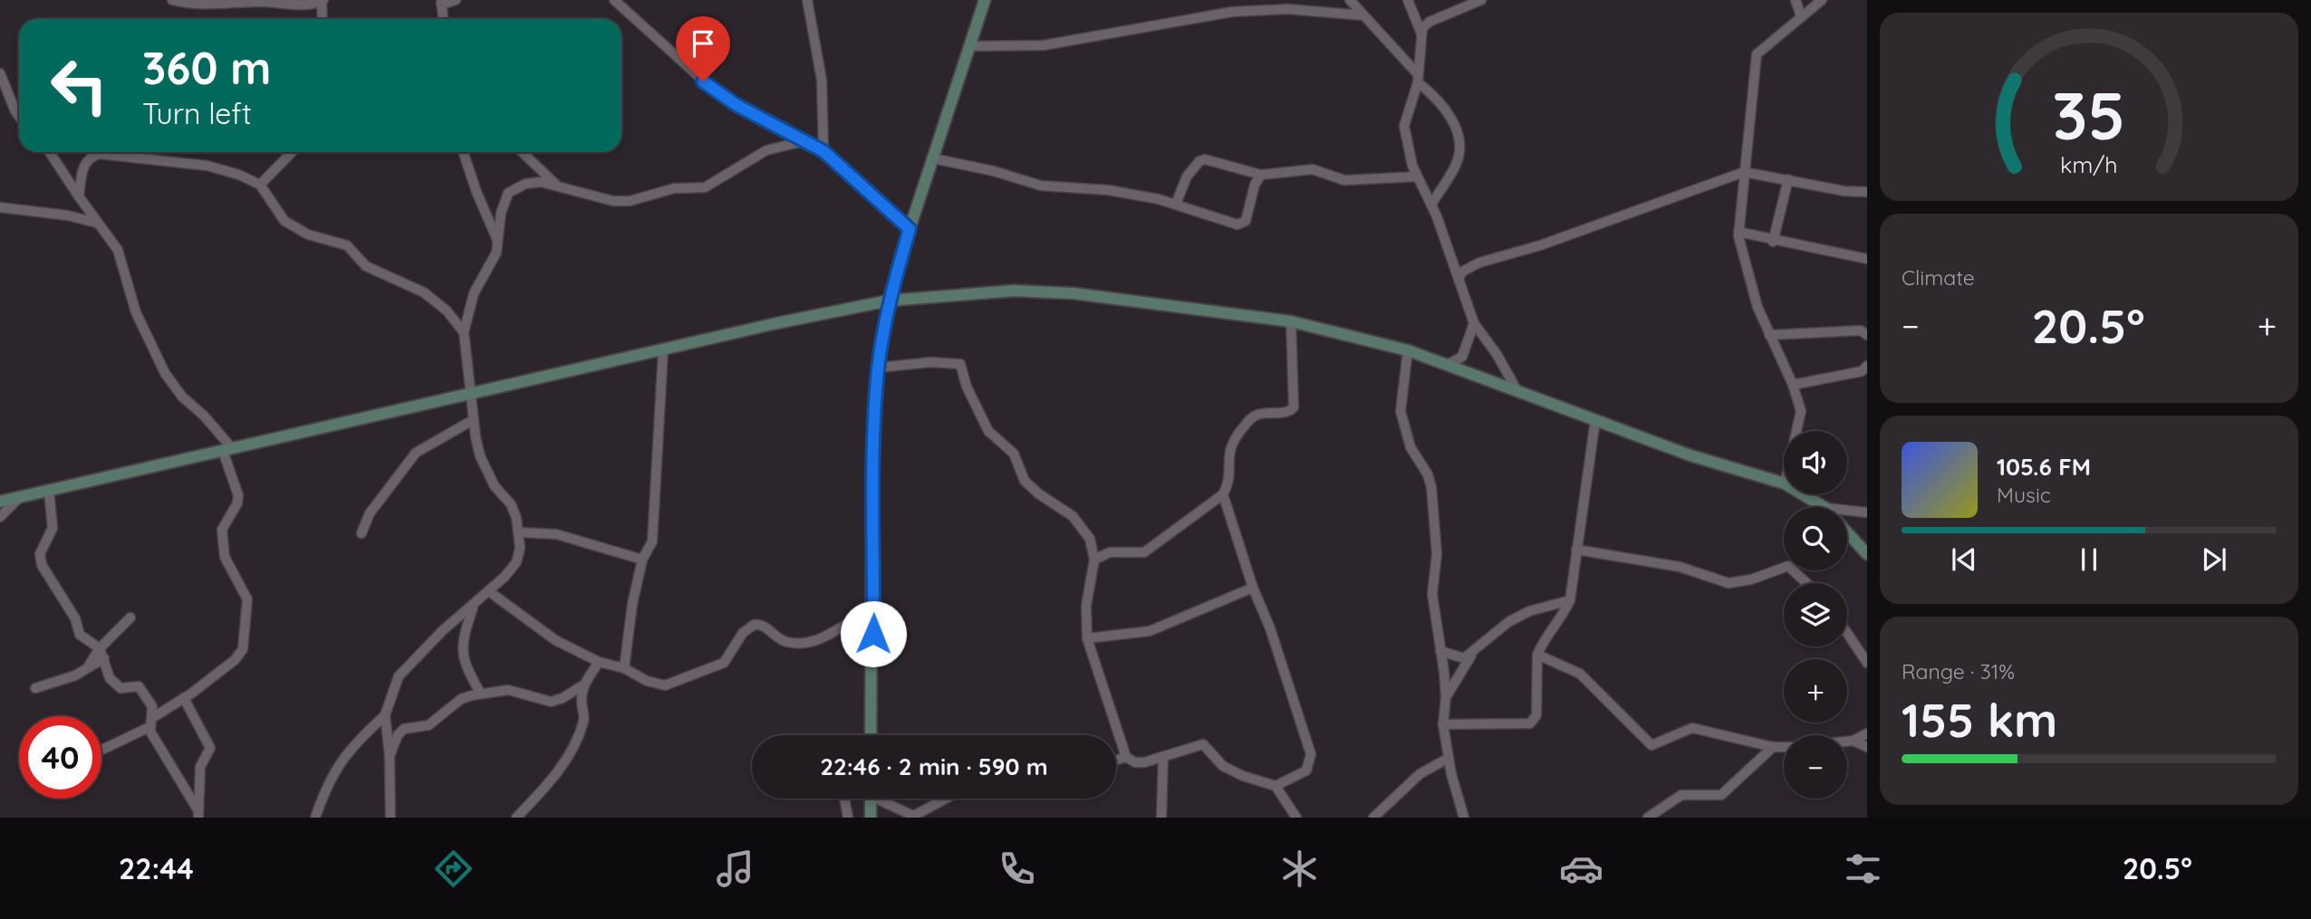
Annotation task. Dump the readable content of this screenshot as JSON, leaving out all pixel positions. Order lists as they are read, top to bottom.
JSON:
{
  "page": {
    "turn": ["360 m", "Turn left"],
    "tile": [
      "Climate",
      ["Range · 31%", "155 km"]
    ],
    "heat": ["−", "20.5°", "+"],
    "map_buttons": ["+", "−"],
    "song": ["105.6 FM", "Music"],
    "limit": "40",
    "trip": "22:46 · 2 min · 590 m",
    "tabs": ["22:44", "20.5°"],
    "gauge": ["35", "km/h"]
  }
}
